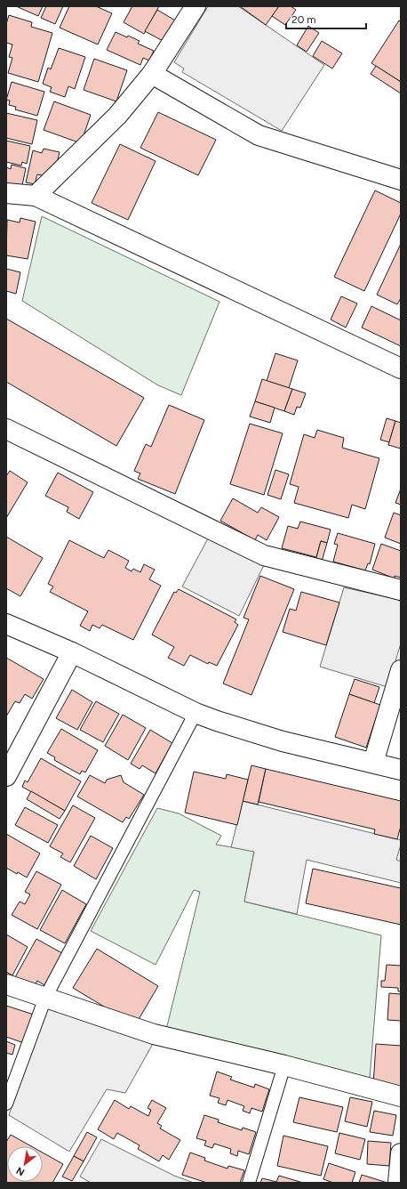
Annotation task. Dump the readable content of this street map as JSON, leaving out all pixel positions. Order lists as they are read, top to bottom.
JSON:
{
  "scale_bar": "20 m",
  "north": "bottom left"
}
